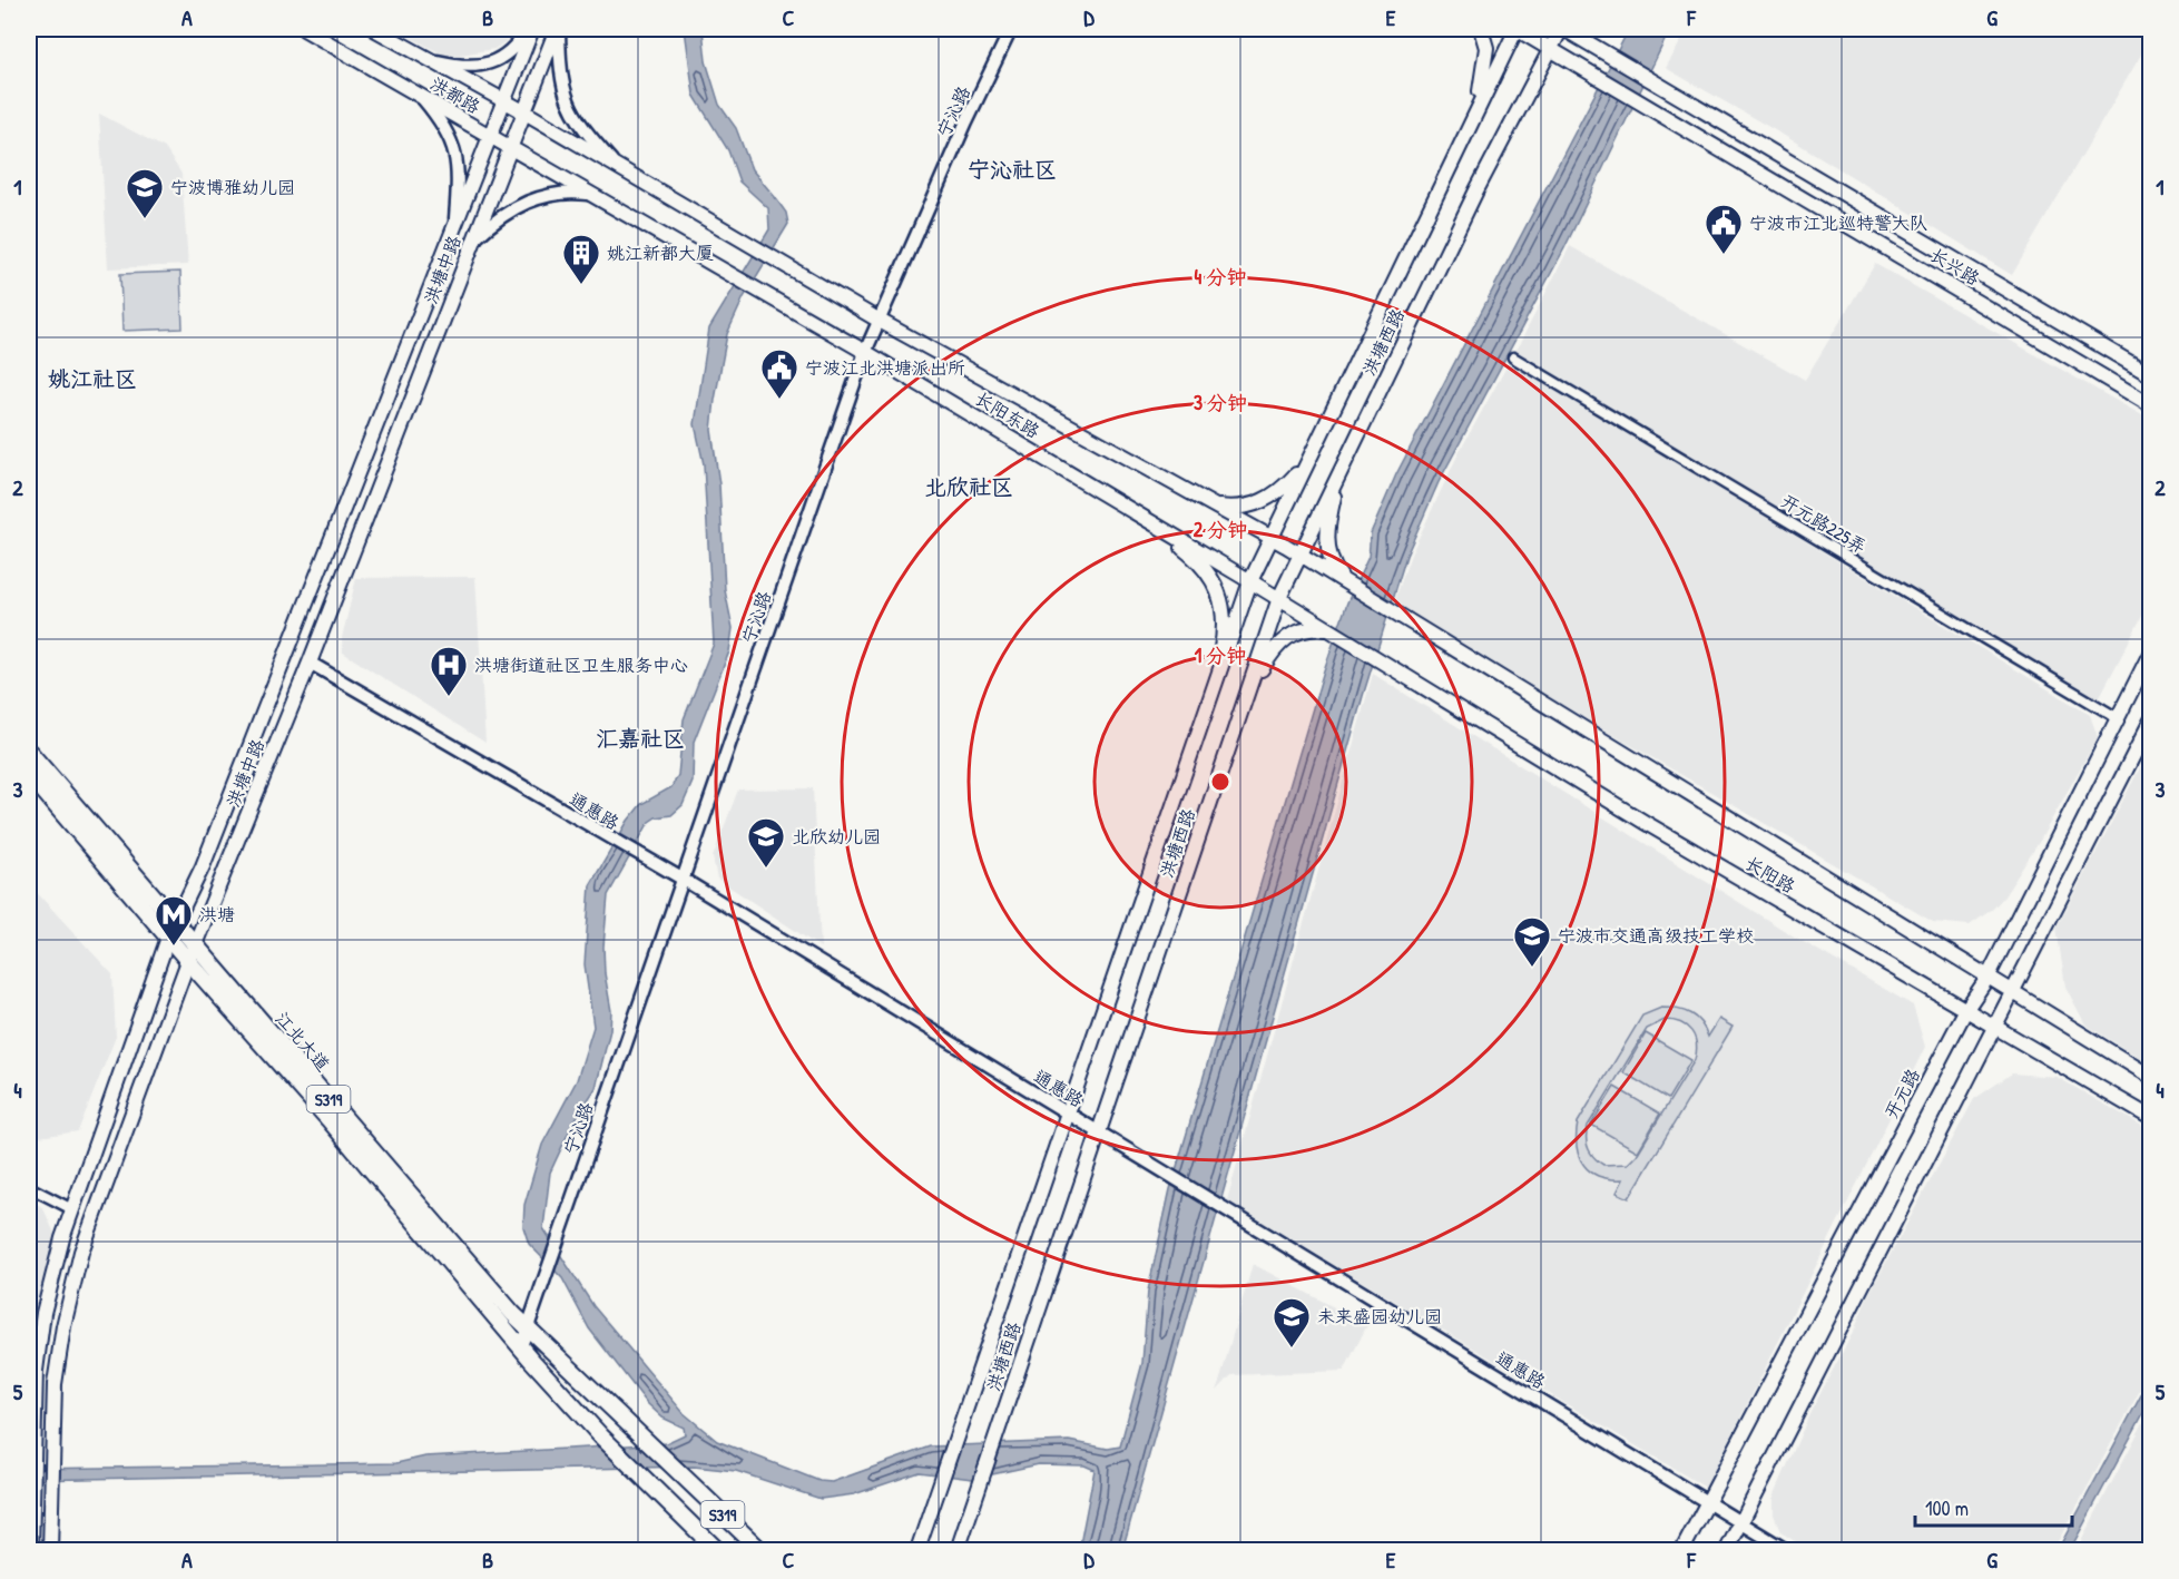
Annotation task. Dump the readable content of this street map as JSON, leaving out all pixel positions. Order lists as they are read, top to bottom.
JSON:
{
  "streets": {
    "main road": [
      "洪都路",
      "长兴路",
      "洪塘中路",
      "洪塘西路",
      "长阳东路",
      "长阳路",
      "江北大道",
      "开元路",
      "S319"
    ],
    "street": ["宁沁路", "开元路225弄", "通惠路"]
  },
  "crossings": [
    ["洪都路", "洪塘中路"],
    ["洪都路", "长阳东路"],
    ["宁沁路", "长阳东路"],
    ["宁沁路", "通惠路"],
    ["宁沁路", "江北大道"],
    ["长兴路", "洪塘西路"],
    ["洪塘中路", "通惠路"],
    ["洪塘中路", "江北大道"],
    ["洪塘西路", "长阳东路"],
    ["洪塘西路", "通惠路"],
    ["长阳东路", "长阳路"],
    ["开元路225弄", "开元路"],
    ["通惠路", "开元路"],
    ["长阳路", "开元路"]
  ],
  "districts": [
    "宁沁社区",
    "姚江社区",
    "北欣社区",
    "汇嘉社区"
  ],
  "places": {
    "school or university": [
      "宁波博雅幼儿园",
      "北欣幼儿园",
      "宁波市交通高级技工学校",
      "未来盛园幼儿园"
    ],
    "public building": ["宁波市江北巡特警大队", "宁波江北洪塘派出所"],
    "building": ["姚江新都大厦"],
    "hospital": ["洪塘街道社区卫生服务中心"],
    "metro station": ["洪塘"]
  },
  "scale_bar": "100 m",
  "grid": {
    "columns": [
      "A",
      "B",
      "C",
      "D",
      "E",
      "F",
      "G"
    ],
    "rows": [
      "1",
      "2",
      "3",
      "4",
      "5"
    ]
  },
  "rings": [
    "4 分钟",
    "3 分钟",
    "2 分钟",
    "1 分钟"
  ]
}
